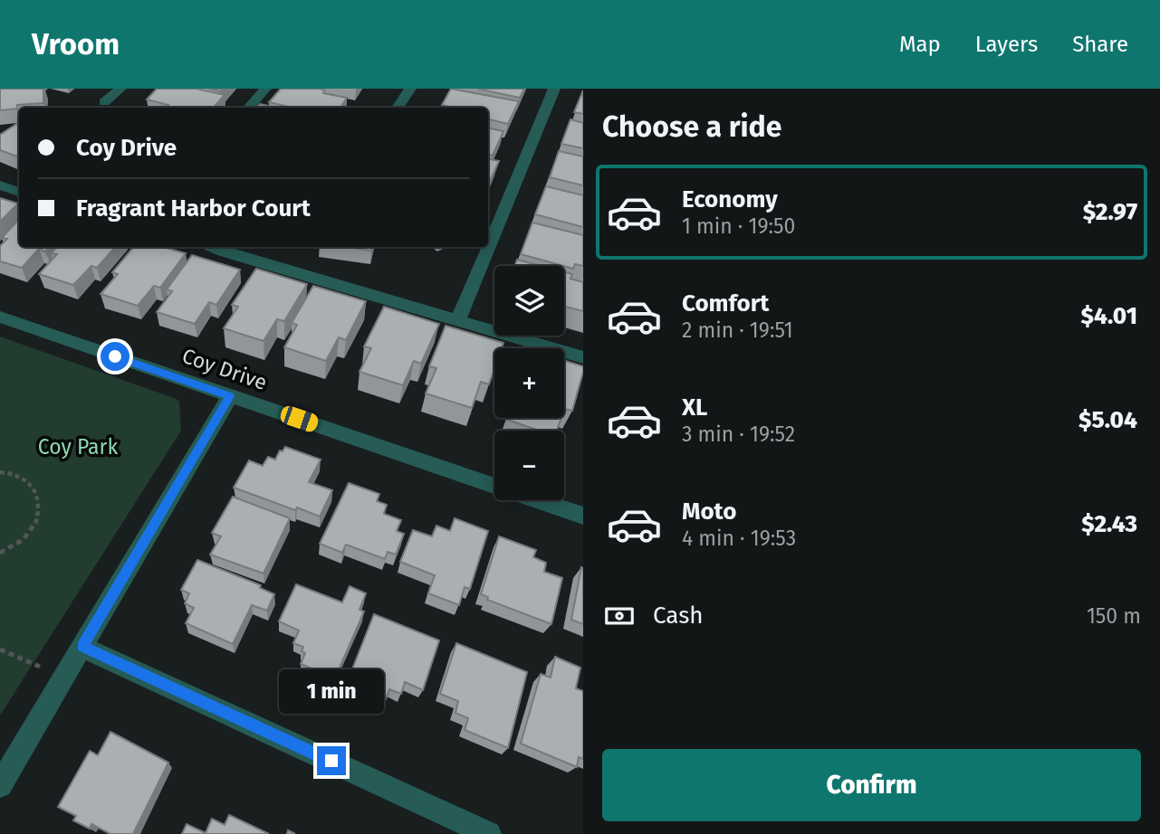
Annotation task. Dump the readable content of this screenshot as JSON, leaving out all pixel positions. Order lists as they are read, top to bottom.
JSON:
{
  "streets": {
    "street": ["Coy Drive"]
  },
  "parks": ["Coy Park"],
  "page": {
    "header": "Vroom",
    "nav": ["Map", "Layers", "Share"],
    "heading": "Choose a ride",
    "banner": ["Coy Drive", "Fragrant Harbor Court"],
    "list": [
      {
        "name": "Economy",
        "note": "1 min · 19:50",
        "value": "$2.97"
      },
      {
        "name": "Comfort",
        "note": "2 min · 19:51",
        "value": "$4.01"
      },
      {
        "name": "XL",
        "note": "3 min · 19:52",
        "value": "$5.04"
      },
      {
        "name": "Moto",
        "note": "4 min · 19:53",
        "value": "$2.43"
      }
    ],
    "map_buttons": ["+", "−"],
    "pay": ["Cash", "150 m"],
    "bubble": "1 min",
    "buttons": "Confirm"
  }
}
